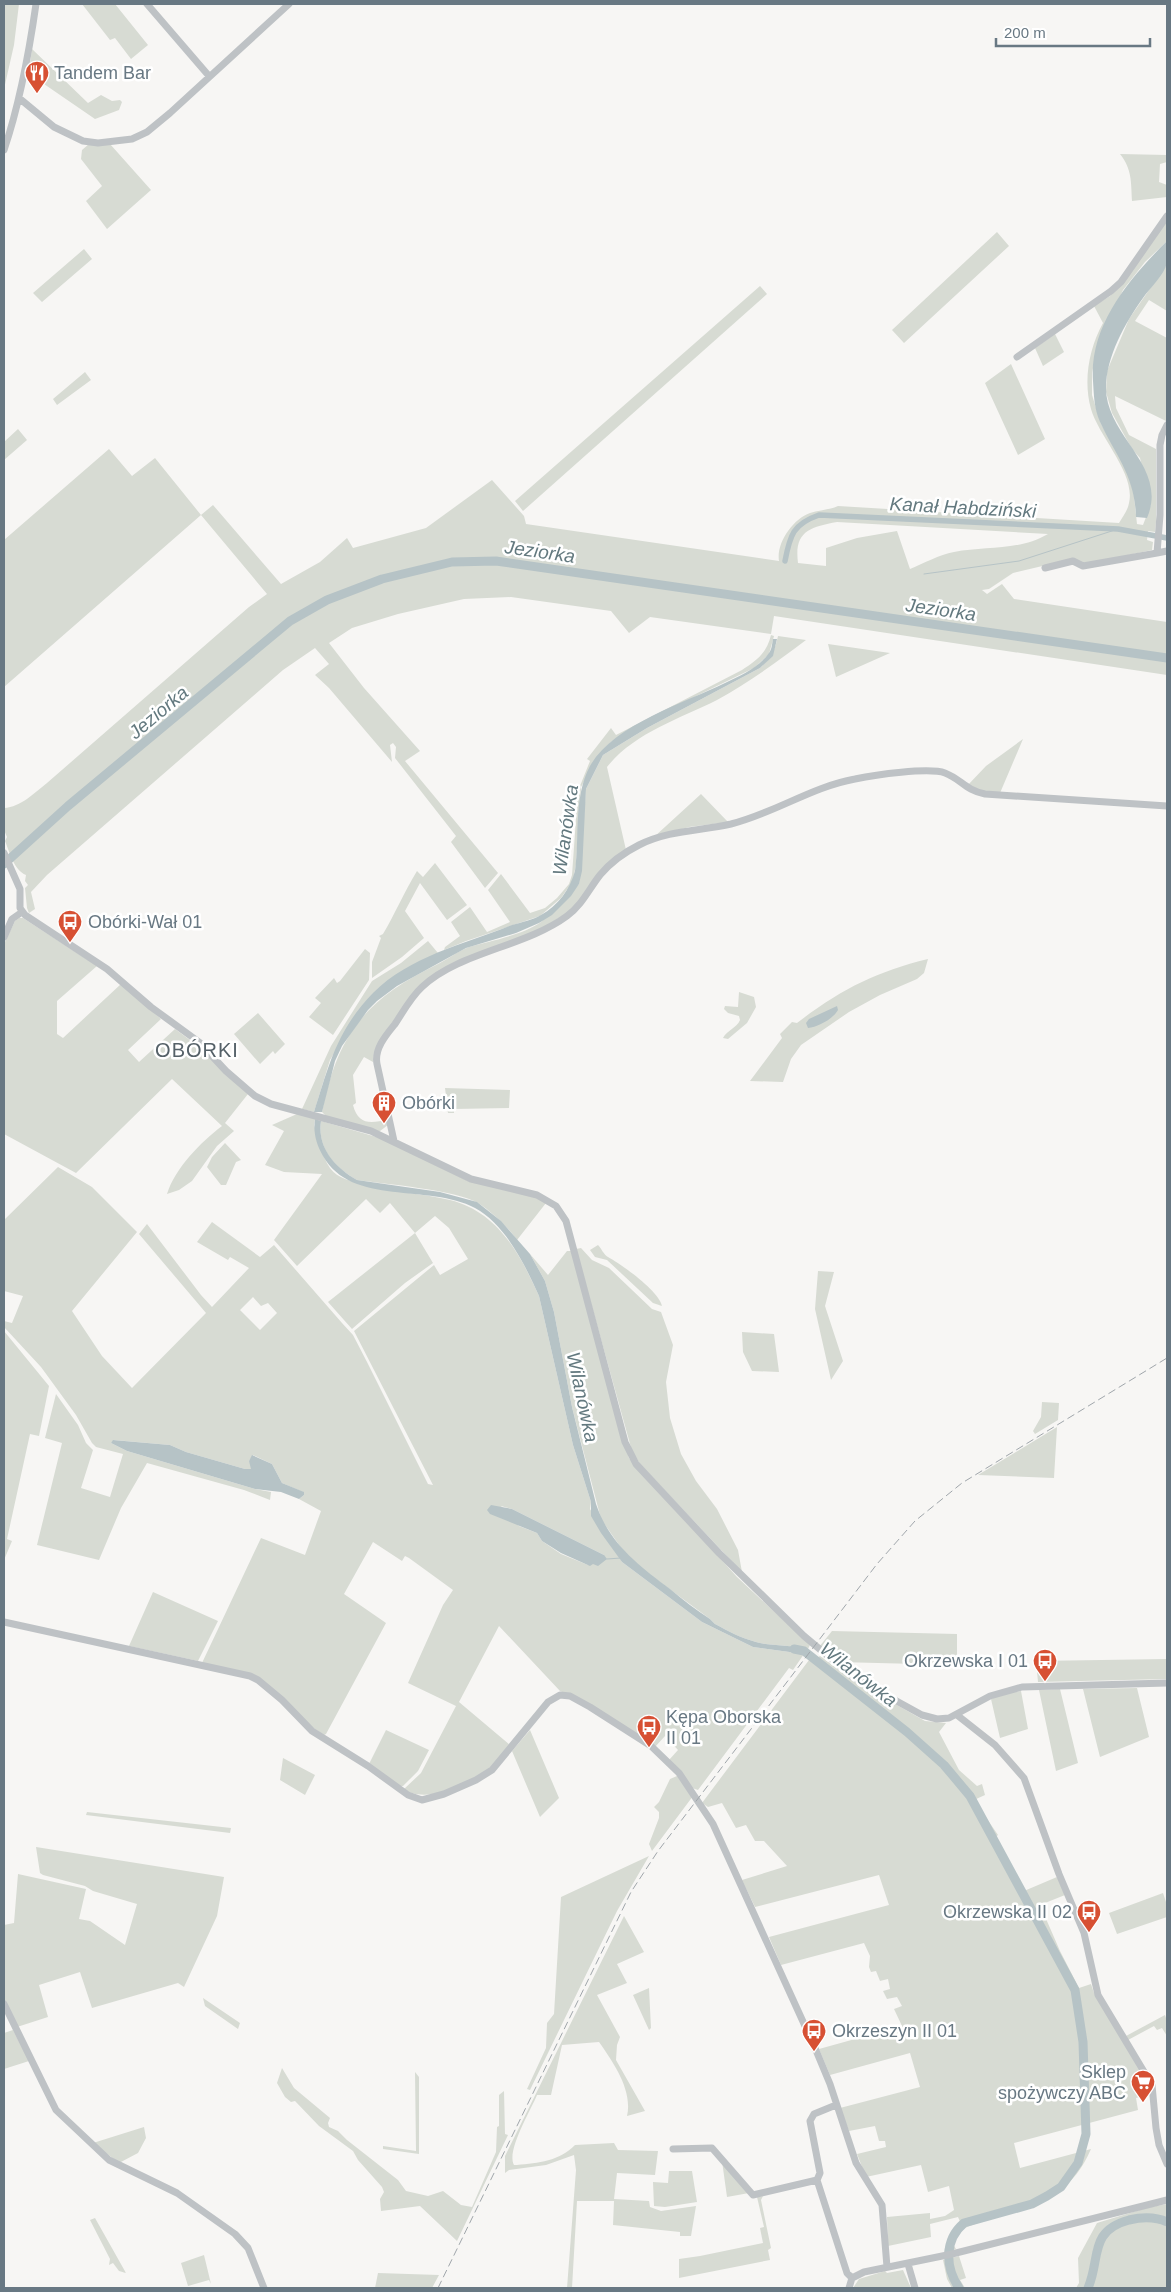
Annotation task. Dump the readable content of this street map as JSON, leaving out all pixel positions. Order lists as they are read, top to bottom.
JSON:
{
  "districts": ["OBÓRKI"],
  "water": ["Kanał Habdziński", "Jeziorka", "Wilanówka"],
  "places": {
    "restaurant": ["Tandem Bar"],
    "bus stop": [
      "Obórki-Wał 01",
      "Okrzewska I 01",
      "Kępa Oborska II 01",
      "Okrzewska II 02",
      "Okrzeszyn II 01"
    ],
    "building": ["Obórki"],
    "supermarket": ["Sklep spożywczy ABC"]
  },
  "scale_bar": "200 m"
}
